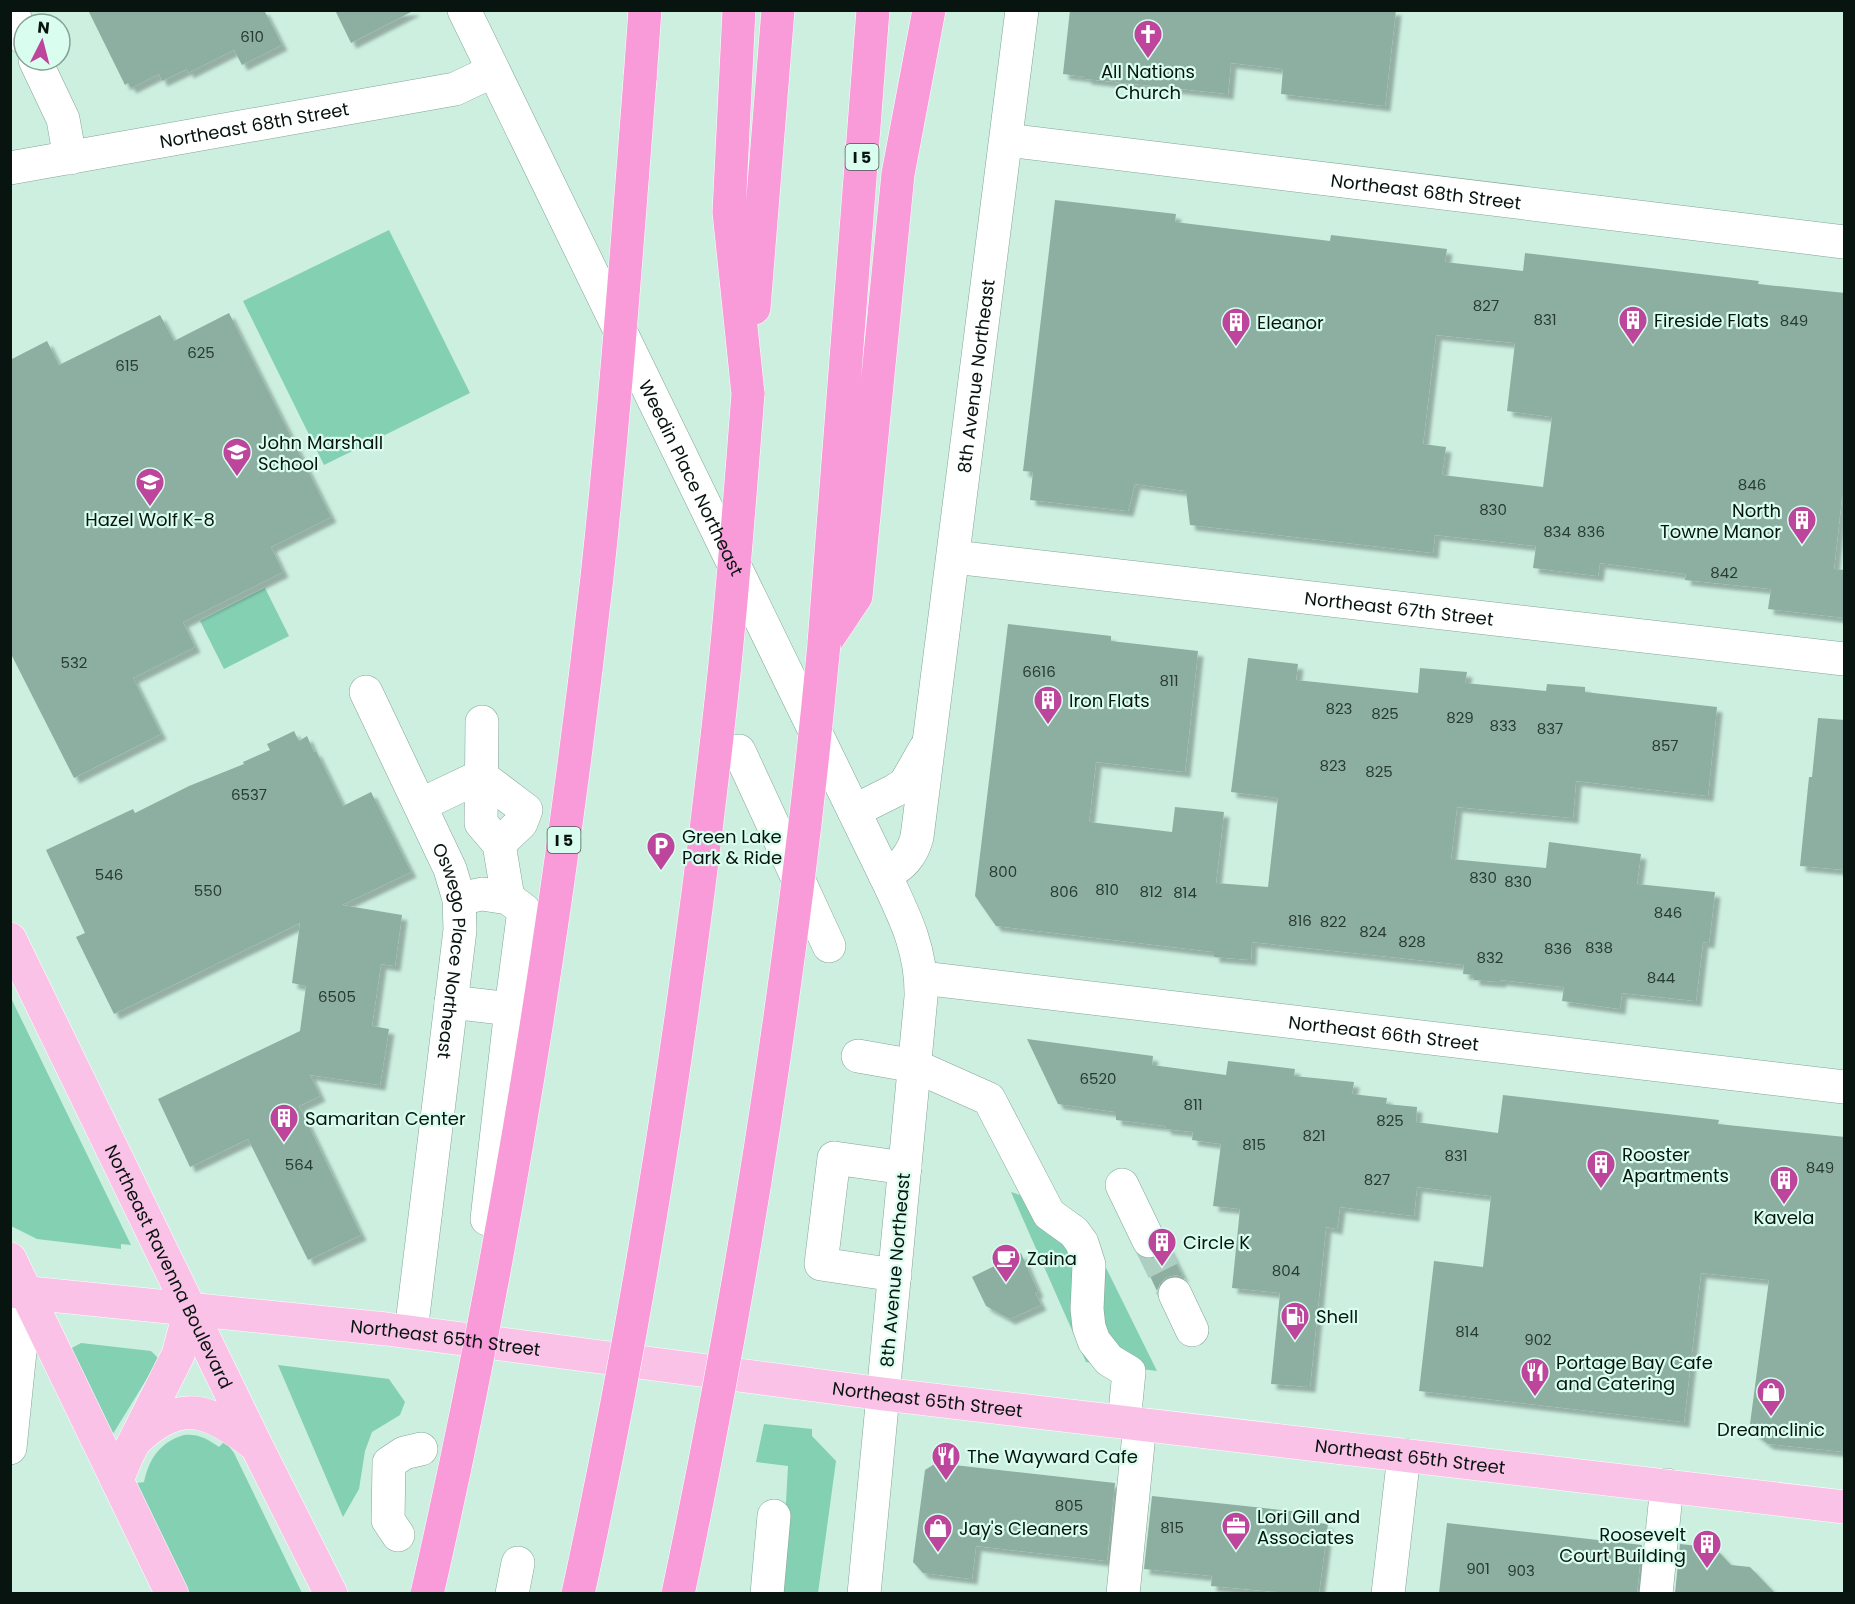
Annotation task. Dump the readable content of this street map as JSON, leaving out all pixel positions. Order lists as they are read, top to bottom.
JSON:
{
  "streets": {
    "highway": ["I 5"],
    "main road": ["Northeast Ravenna Boulevard", "Northeast 65th Street"],
    "street": [
      "Northeast 68th Street",
      "8th Avenue Northeast",
      "Weedin Place Northeast",
      "Northeast 67th Street",
      "Oswego Place Northeast",
      "Northeast 66th Street"
    ]
  },
  "crossings": [
    ["Northeast 68th Street", "8th Avenue Northeast"],
    ["Northeast 68th Street", "Weedin Place Northeast"],
    ["8th Avenue Northeast", "Weedin Place Northeast"],
    ["8th Avenue Northeast", "Northeast 67th Street"],
    ["8th Avenue Northeast", "Northeast 66th Street"],
    ["8th Avenue Northeast", "Northeast 65th Street"],
    ["Oswego Place Northeast", "Northeast 65th Street"],
    ["Northeast Ravenna Boulevard", "Northeast 65th Street"]
  ],
  "places": {
    "church": ["All Nations Church"],
    "building": [
      "Fireside Flats",
      "Eleanor",
      "North Towne Manor",
      "Iron Flats",
      "Samaritan Center",
      "Rooster Apartments",
      "Kavela",
      "Circle K",
      "Roosevelt Court Building"
    ],
    "school or university": ["John Marshall School", "Hazel Wolf K-8"],
    "parking": ["Green Lake Park & Ride"],
    "cafe": ["Zaina"],
    "fuel station": ["Shell"],
    "restaurant": ["Portage Bay Cafe and Catering", "The Wayward Cafe"],
    "shop": ["Dreamclinic", "Jay's Cleaners"],
    "office": ["Lori Gill and Associates"]
  },
  "house_numbers": [
    "610",
    "827",
    "831",
    "849",
    "625",
    "615",
    "846",
    "830",
    "834",
    "836",
    "842",
    "532",
    "6616",
    "811",
    "823",
    "825",
    "829",
    "833",
    "837",
    "857",
    "823",
    "825",
    "6537",
    "800",
    "546",
    "830",
    "830",
    "810",
    "550",
    "806",
    "812",
    "814",
    "846",
    "816",
    "822",
    "824",
    "828",
    "838",
    "836",
    "832",
    "844",
    "6505",
    "6520",
    "811",
    "825",
    "821",
    "815",
    "831",
    "564",
    "849",
    "827",
    "804",
    "814",
    "902",
    "805",
    "815",
    "901",
    "903"
  ],
  "north": "top"
}
